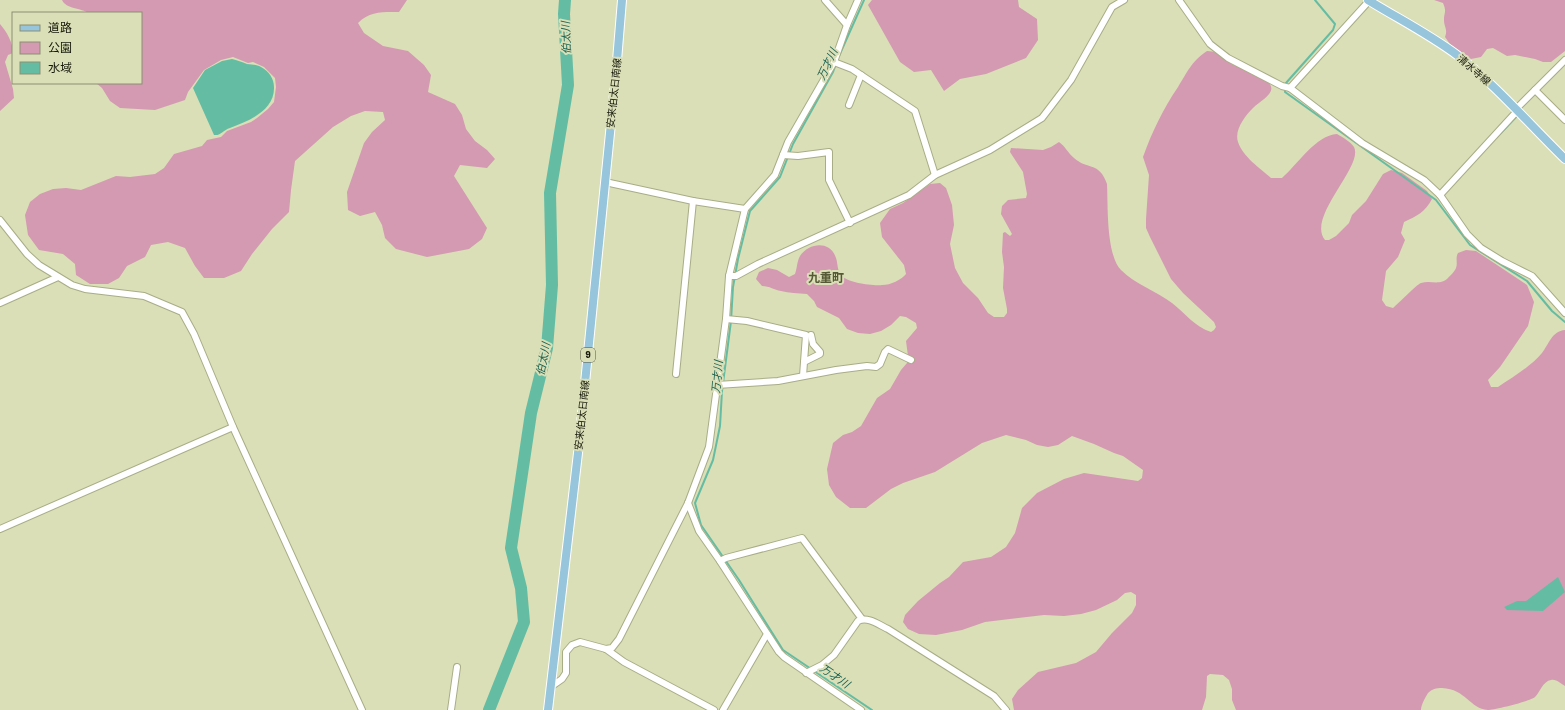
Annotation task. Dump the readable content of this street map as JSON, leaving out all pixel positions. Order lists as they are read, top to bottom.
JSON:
{
  "streets": {
    "main road": ["清水寺線", "安来伯太日南線", "9"]
  },
  "districts": ["九重町"],
  "water": ["伯太川", "万才川"],
  "legend": ["道路", "公園", "水域"]
}
